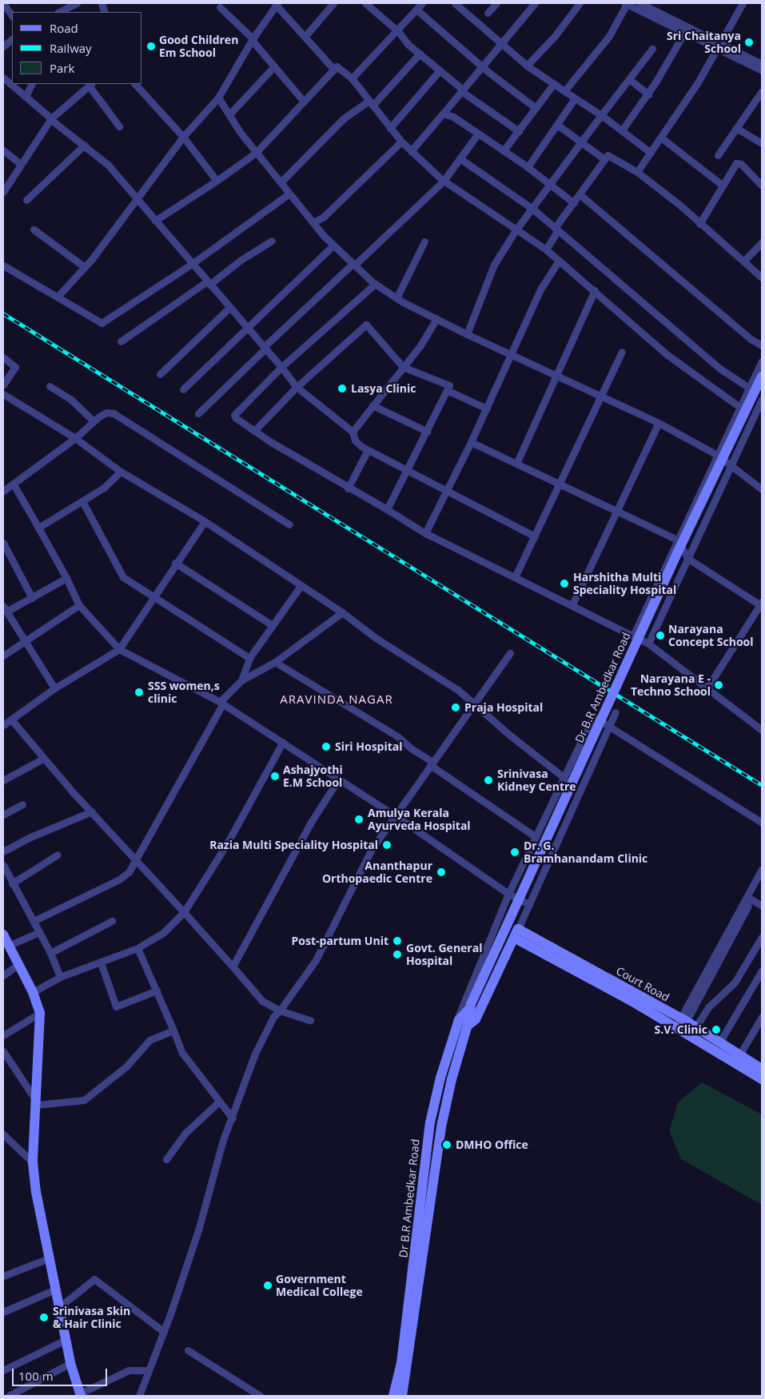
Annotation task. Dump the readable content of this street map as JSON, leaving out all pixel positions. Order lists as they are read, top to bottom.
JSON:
{
  "streets": {
    "street": ["Dr B.R Ambedkar Road", "Court Road"]
  },
  "districts": ["ARAVINDA NAGAR"],
  "places": [
    "Sri Chaitanya School",
    "Good Children Em School",
    "Lasya Clinic",
    "Harshitha Multi Speciality Hospital",
    "Narayana Concept School",
    "Narayana E - Techno School",
    "SSS women,s clinic",
    "Praja Hospital",
    "Siri Hospital",
    "Ashajyothi E.M School",
    "Srinivasa Kidney Centre",
    "Amulya Kerala Ayurveda Hospital",
    "Razia Multi Speciality Hospital",
    "Dr. G. Bramhanandam Clinic",
    "Ananthapur Orthopaedic Centre",
    "Post-partum Unit",
    "Govt. General Hospital",
    "S.V. Clinic",
    "DMHO Office",
    "Government Medical College",
    "Srinivasa Skin & Hair Clinic"
  ],
  "legend": ["Road", "Railway", "Park"],
  "scale_bar": "100 m"
}
